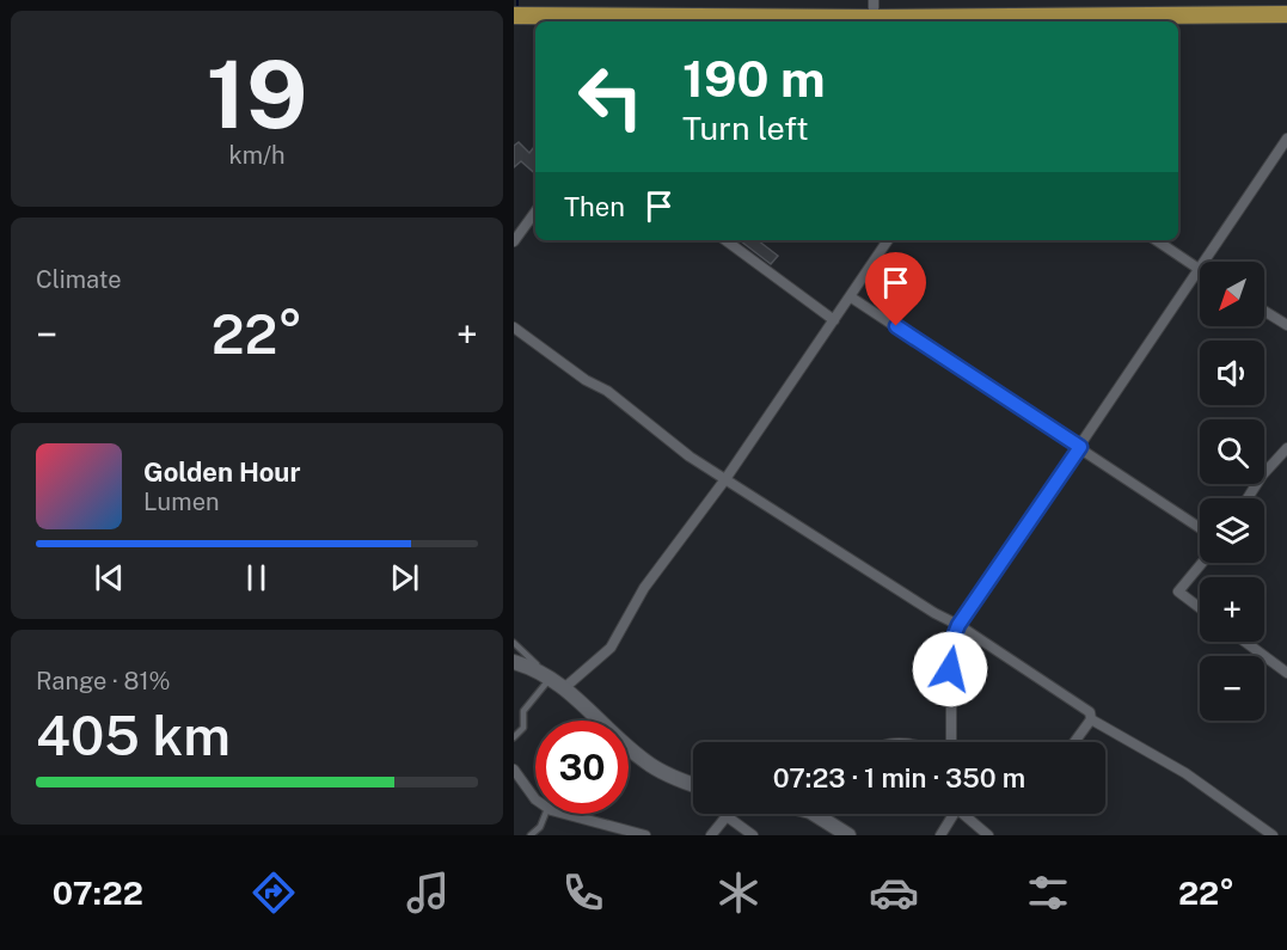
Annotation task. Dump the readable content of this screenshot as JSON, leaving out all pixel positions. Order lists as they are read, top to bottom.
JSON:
{
  "north": "bottom left",
  "page": {
    "tile": [
      ["19", "km/h"],
      "Climate",
      ["Range · 81%", "405 km"]
    ],
    "turn": ["190 m", "Turn left"],
    "then": "Then",
    "map_buttons": ["+", "−"],
    "heat": ["−", "22°", "+"],
    "song": ["Golden Hour", "Lumen"],
    "limit": "30",
    "trip": "07:23 · 1 min · 350 m",
    "tabs": ["07:22", "22°"]
  }
}
